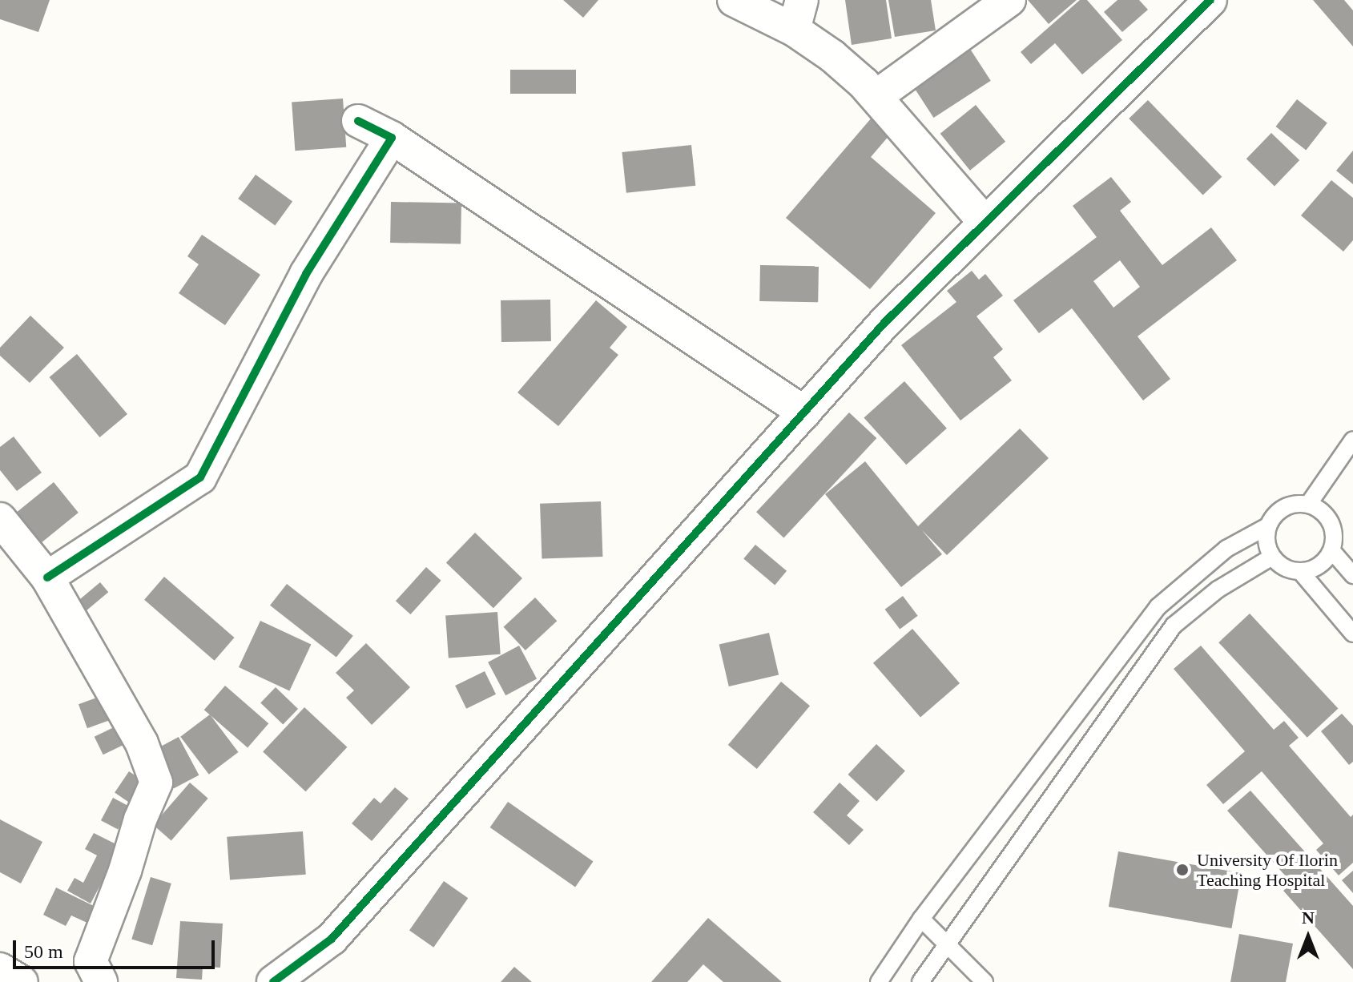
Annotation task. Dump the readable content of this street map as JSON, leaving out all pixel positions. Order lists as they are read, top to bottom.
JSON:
{
  "places": ["University Of Ilorin Teaching Hospital"],
  "scale_bar": "50 m",
  "north": "top"
}
